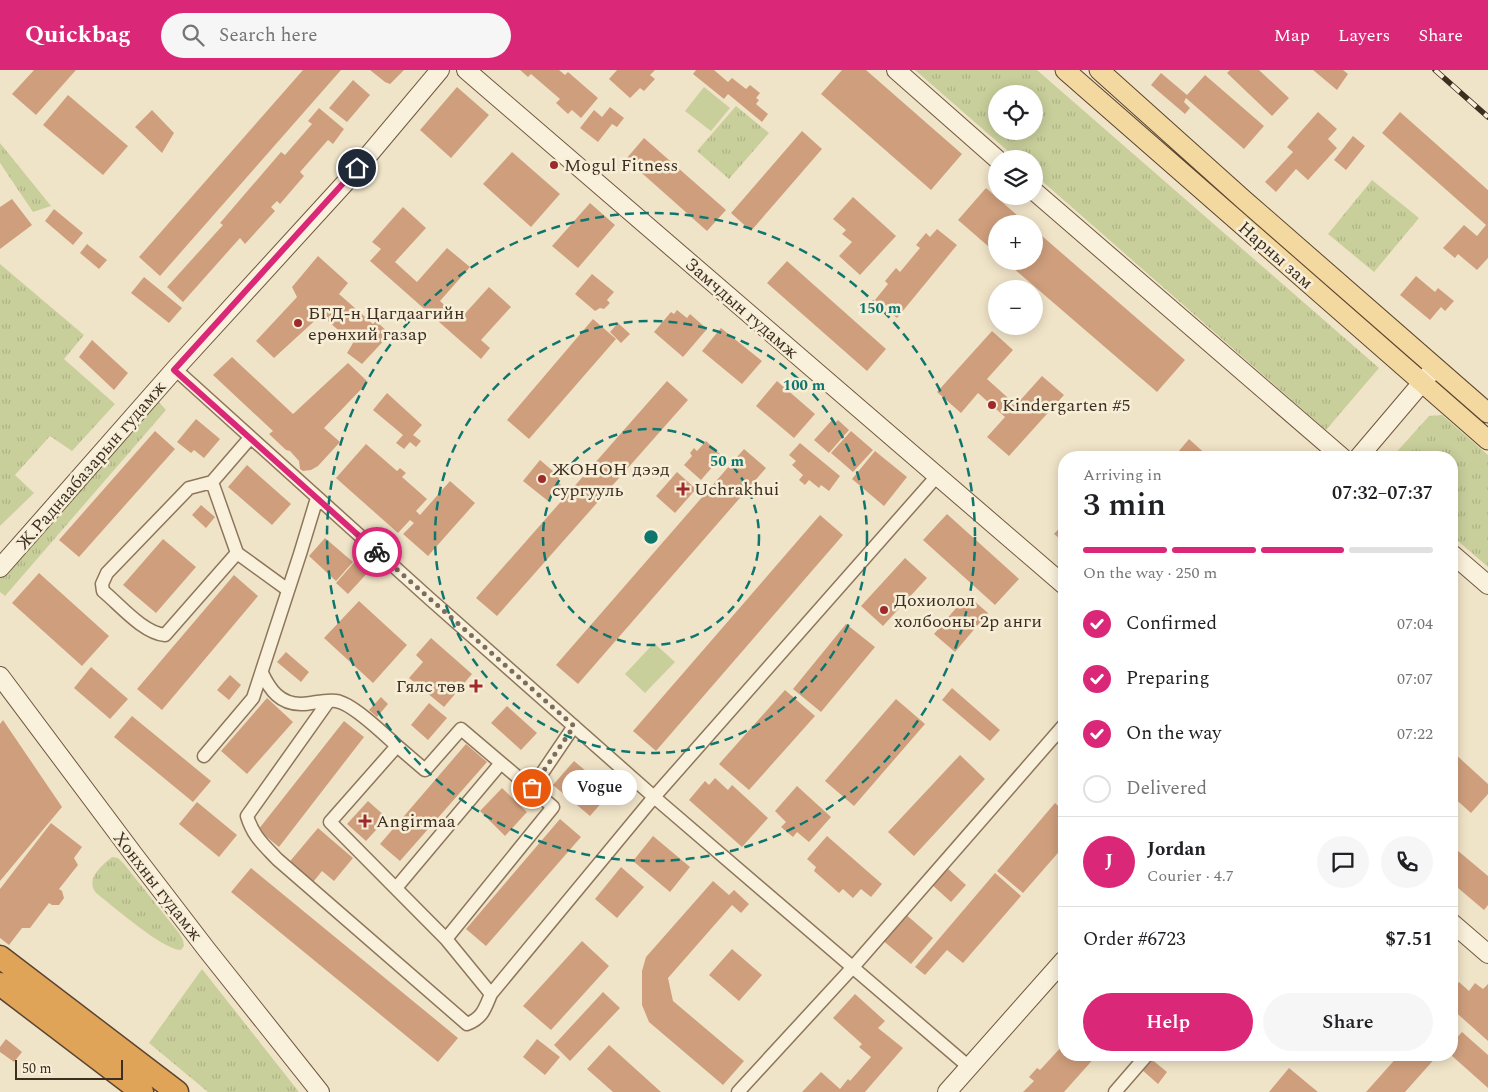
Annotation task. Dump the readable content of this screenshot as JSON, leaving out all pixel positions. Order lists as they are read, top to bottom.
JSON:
{
  "streets": {
    "main road": ["Нарны зам"],
    "street": ["Замчдын гудамж", "Ж.Раднаабазарын гудамж", "Хонхны гудамж"]
  },
  "places": {
    "other": [
      "Mogul Fitness",
      "БГД-н Цагдаагийн ерөнхий газар",
      "Kindergarten #5",
      "ЖОНОН дээд сургууль",
      "Дохиолол холбооны 2р анги",
      "Vogue"
    ],
    "health": ["Uchrakhui", "Гялс төв", "Angirmaa"]
  },
  "scale_bar": "50 m",
  "page": {
    "header": "Quickbag",
    "search": "Search here",
    "nav": ["Map", "Layers", "Share"],
    "map_buttons": ["+", "−"],
    "heading": ["3 min", "Arriving in", "07:32–07:37"],
    "panel": [
      "Jordan",
      "Courier · 4.7",
      "Order #6723",
      "$7.51"
    ],
    "bar": "On the way · 250 m",
    "list": [
      ["Confirmed", "07:04"],
      ["Preparing", "07:07"],
      ["On the way", "07:22"],
      "Delivered"
    ],
    "bubble": "Vogue",
    "round": "J",
    "buttons": ["Help", "Share"],
    "scale": "50 m"
  },
  "rings": ["150 m", "100 m", "50 m"]
}
